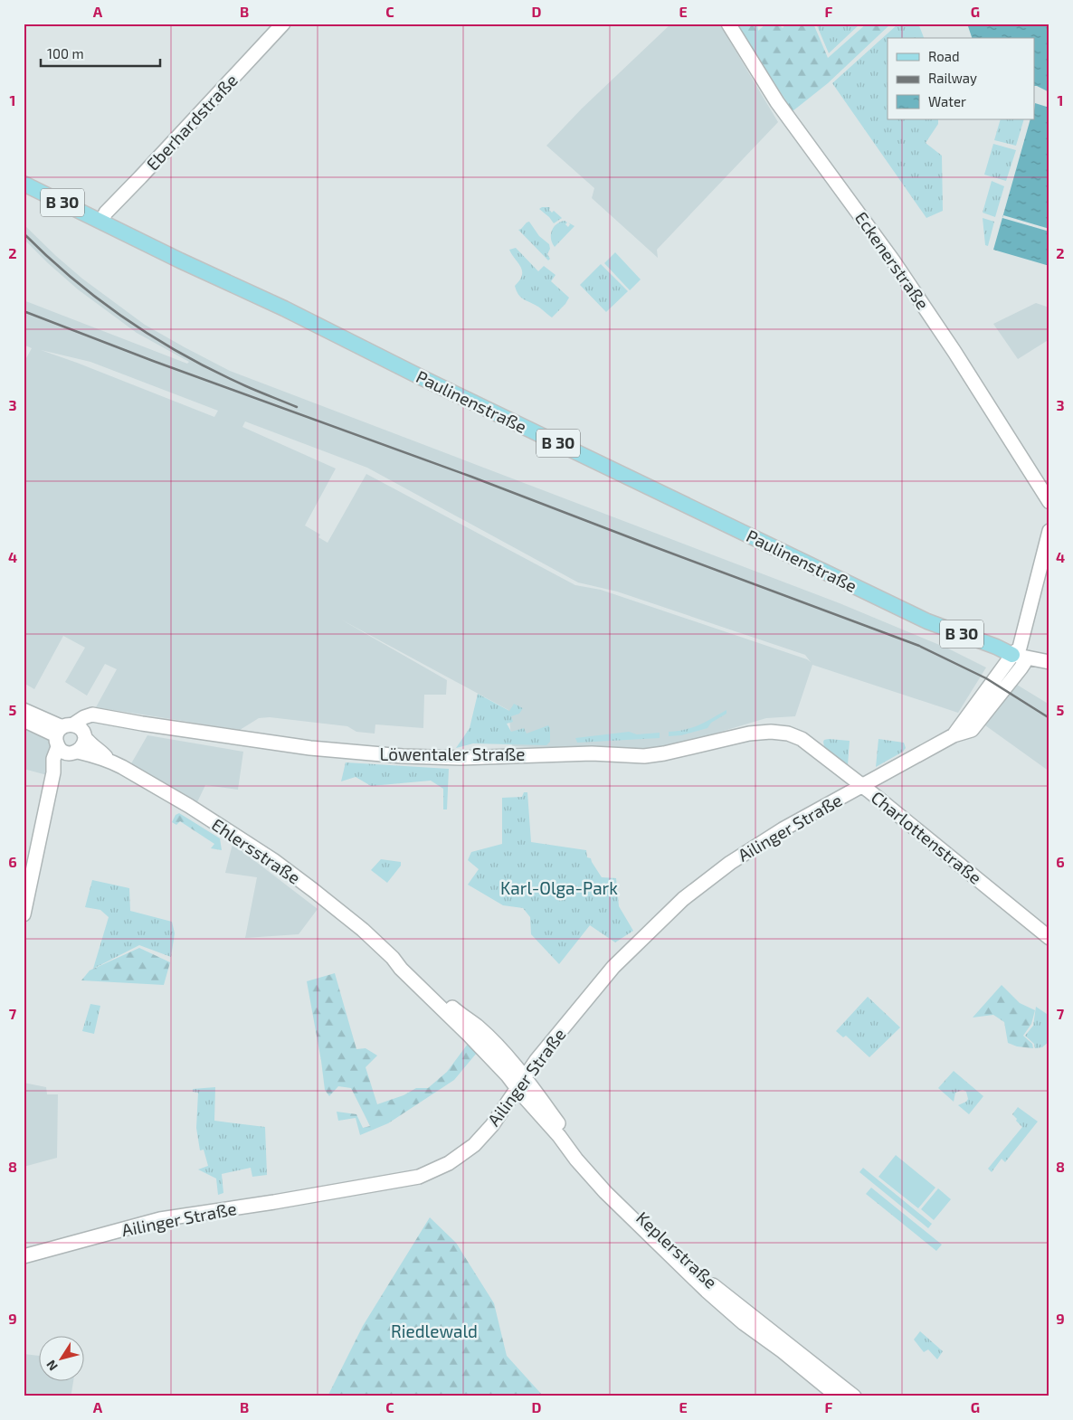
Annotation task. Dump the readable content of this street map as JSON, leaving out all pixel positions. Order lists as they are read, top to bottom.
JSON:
{
  "streets": {
    "main road": ["B 30", "Paulinenstraße"],
    "street": [
      "Eberhardstraße",
      "Eckenerstraße",
      "Löwentaler Straße",
      "Ailinger Straße",
      "Charlottenstraße",
      "Ehlersstraße",
      "Keplerstraße"
    ]
  },
  "crossings": [
    ["Eberhardstraße", "Paulinenstraße"],
    ["Paulinenstraße", "Ailinger Straße"],
    ["Löwentaler Straße", "Charlottenstraße"],
    ["Löwentaler Straße", "Ehlersstraße"],
    ["Ailinger Straße", "Charlottenstraße"],
    ["Ailinger Straße", "Ehlersstraße"],
    ["Ailinger Straße", "Keplerstraße"],
    ["Ehlersstraße", "Keplerstraße"]
  ],
  "parks": ["Karl-Olga-Park", "Riedlewald"],
  "legend": ["Road", "Railway", "Water"],
  "scale_bar": "100 m",
  "north": "bottom left",
  "grid": {
    "columns": [
      "A",
      "B",
      "C",
      "D",
      "E",
      "F",
      "G"
    ],
    "rows": [
      "1",
      "2",
      "3",
      "4",
      "5",
      "6",
      "7",
      "8",
      "9"
    ]
  }
}
